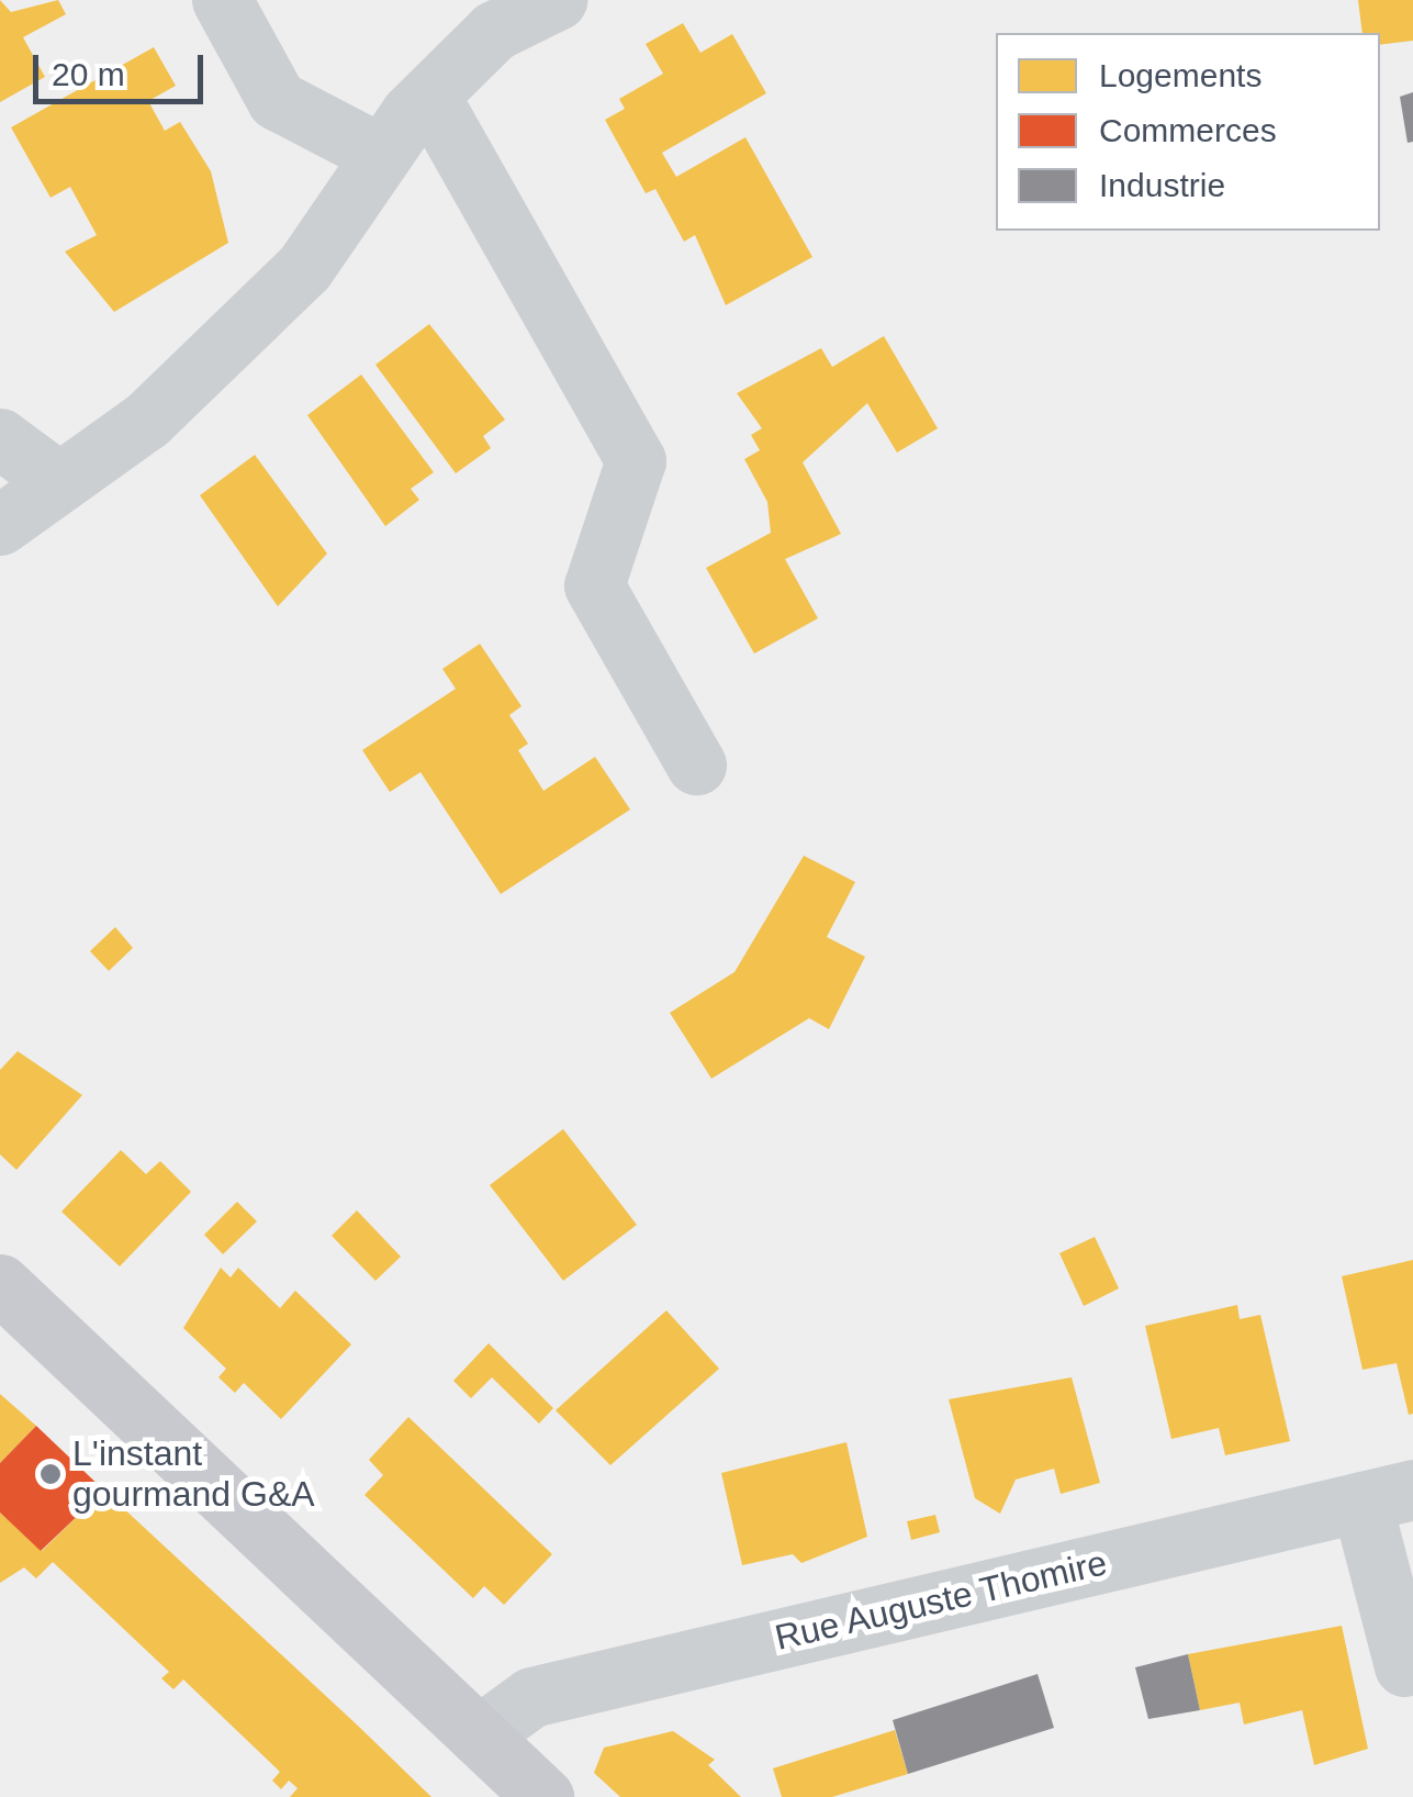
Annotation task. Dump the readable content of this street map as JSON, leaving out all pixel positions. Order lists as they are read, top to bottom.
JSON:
{
  "streets": {
    "street": ["Rue Auguste Thomire"]
  },
  "places": ["L'instant gourmand G&A"],
  "legend": ["Logements", "Commerces", "Industrie"],
  "scale_bar": "20 m"
}
